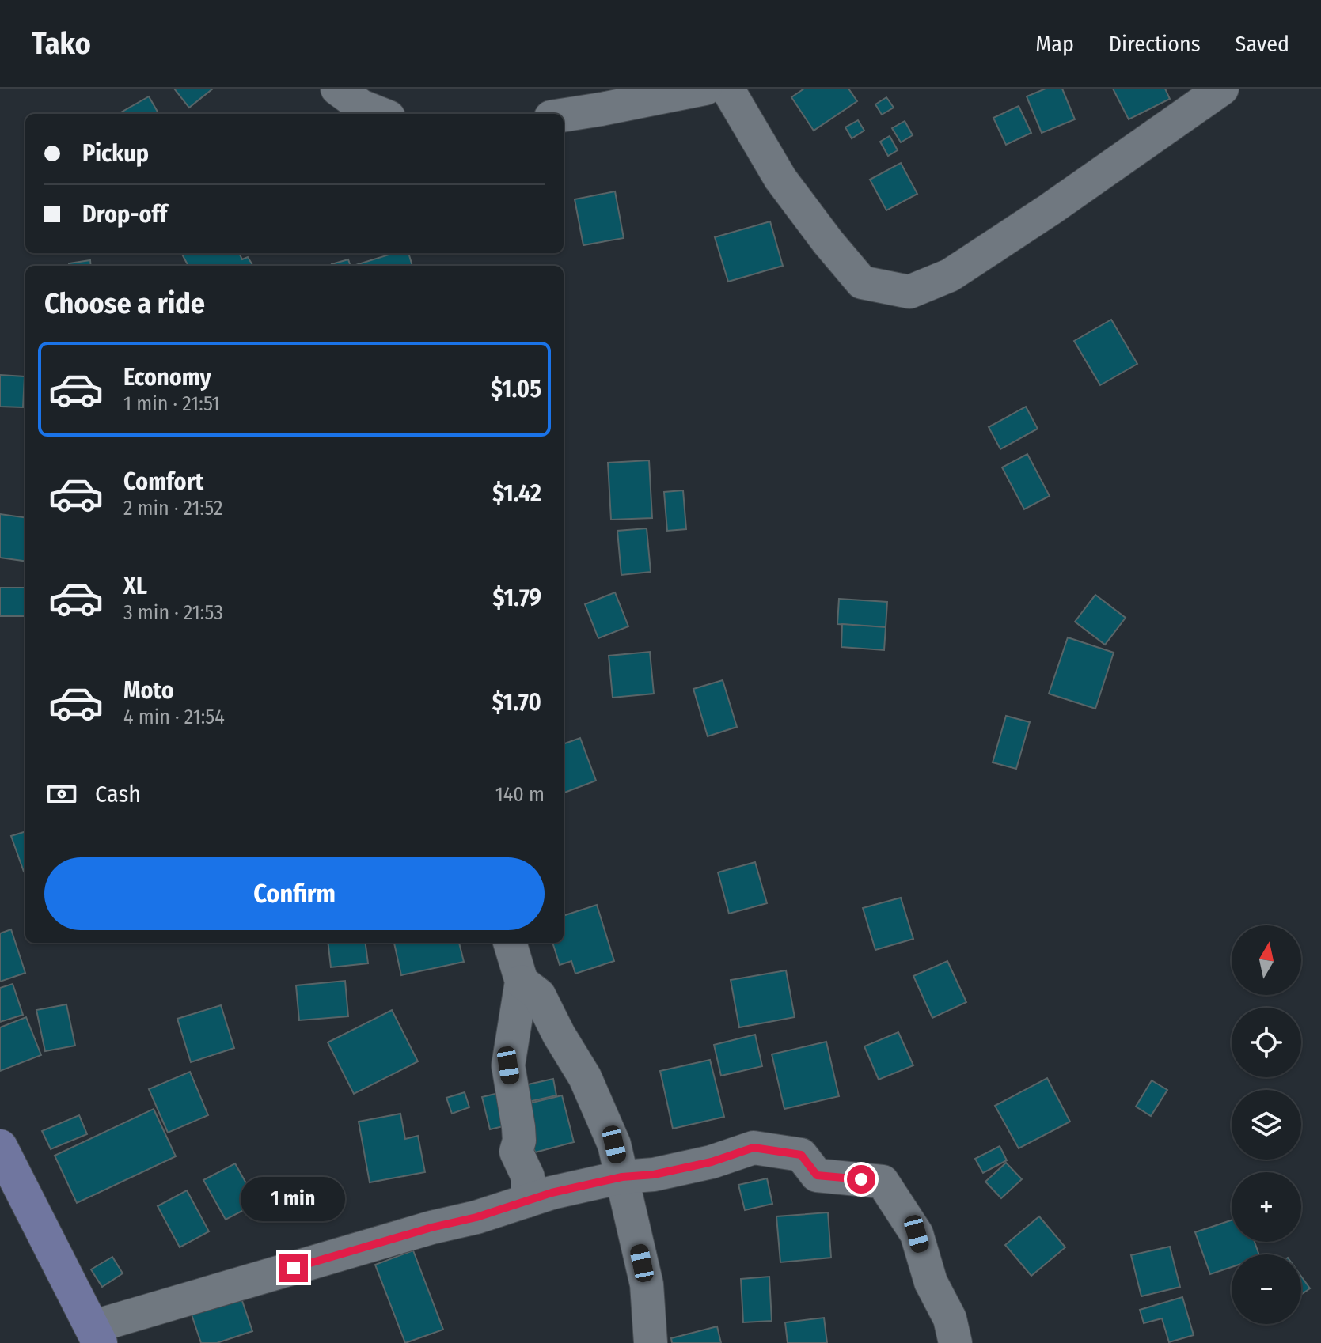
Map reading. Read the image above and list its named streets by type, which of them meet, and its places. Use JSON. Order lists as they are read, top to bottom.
{
  "north": "top",
  "page": {
    "header": "Tako",
    "nav": ["Map", "Directions", "Saved"],
    "banner": ["Pickup", "Drop-off"],
    "heading": "Choose a ride",
    "list": [
      {
        "name": "Economy",
        "note": "1 min · 21:51",
        "value": "$1.05"
      },
      {
        "name": "Comfort",
        "note": "2 min · 21:52",
        "value": "$1.42"
      },
      {
        "name": "XL",
        "note": "3 min · 21:53",
        "value": "$1.79"
      },
      {
        "name": "Moto",
        "note": "4 min · 21:54",
        "value": "$1.70"
      }
    ],
    "pay": ["Cash", "140 m"],
    "buttons": "Confirm",
    "map_buttons": ["+", "−"],
    "bubble": "1 min"
  }
}
